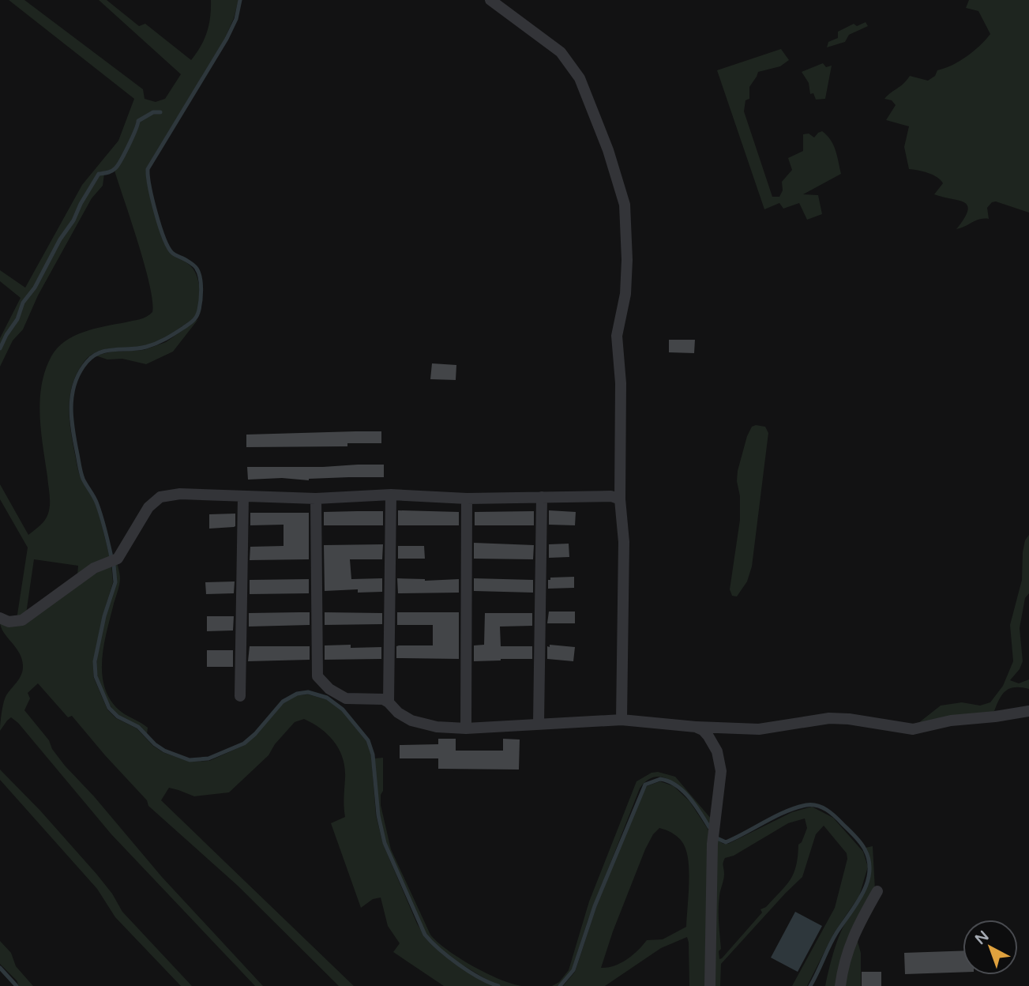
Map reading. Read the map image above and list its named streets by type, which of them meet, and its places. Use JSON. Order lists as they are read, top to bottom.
{
  "north": "top left"
}
